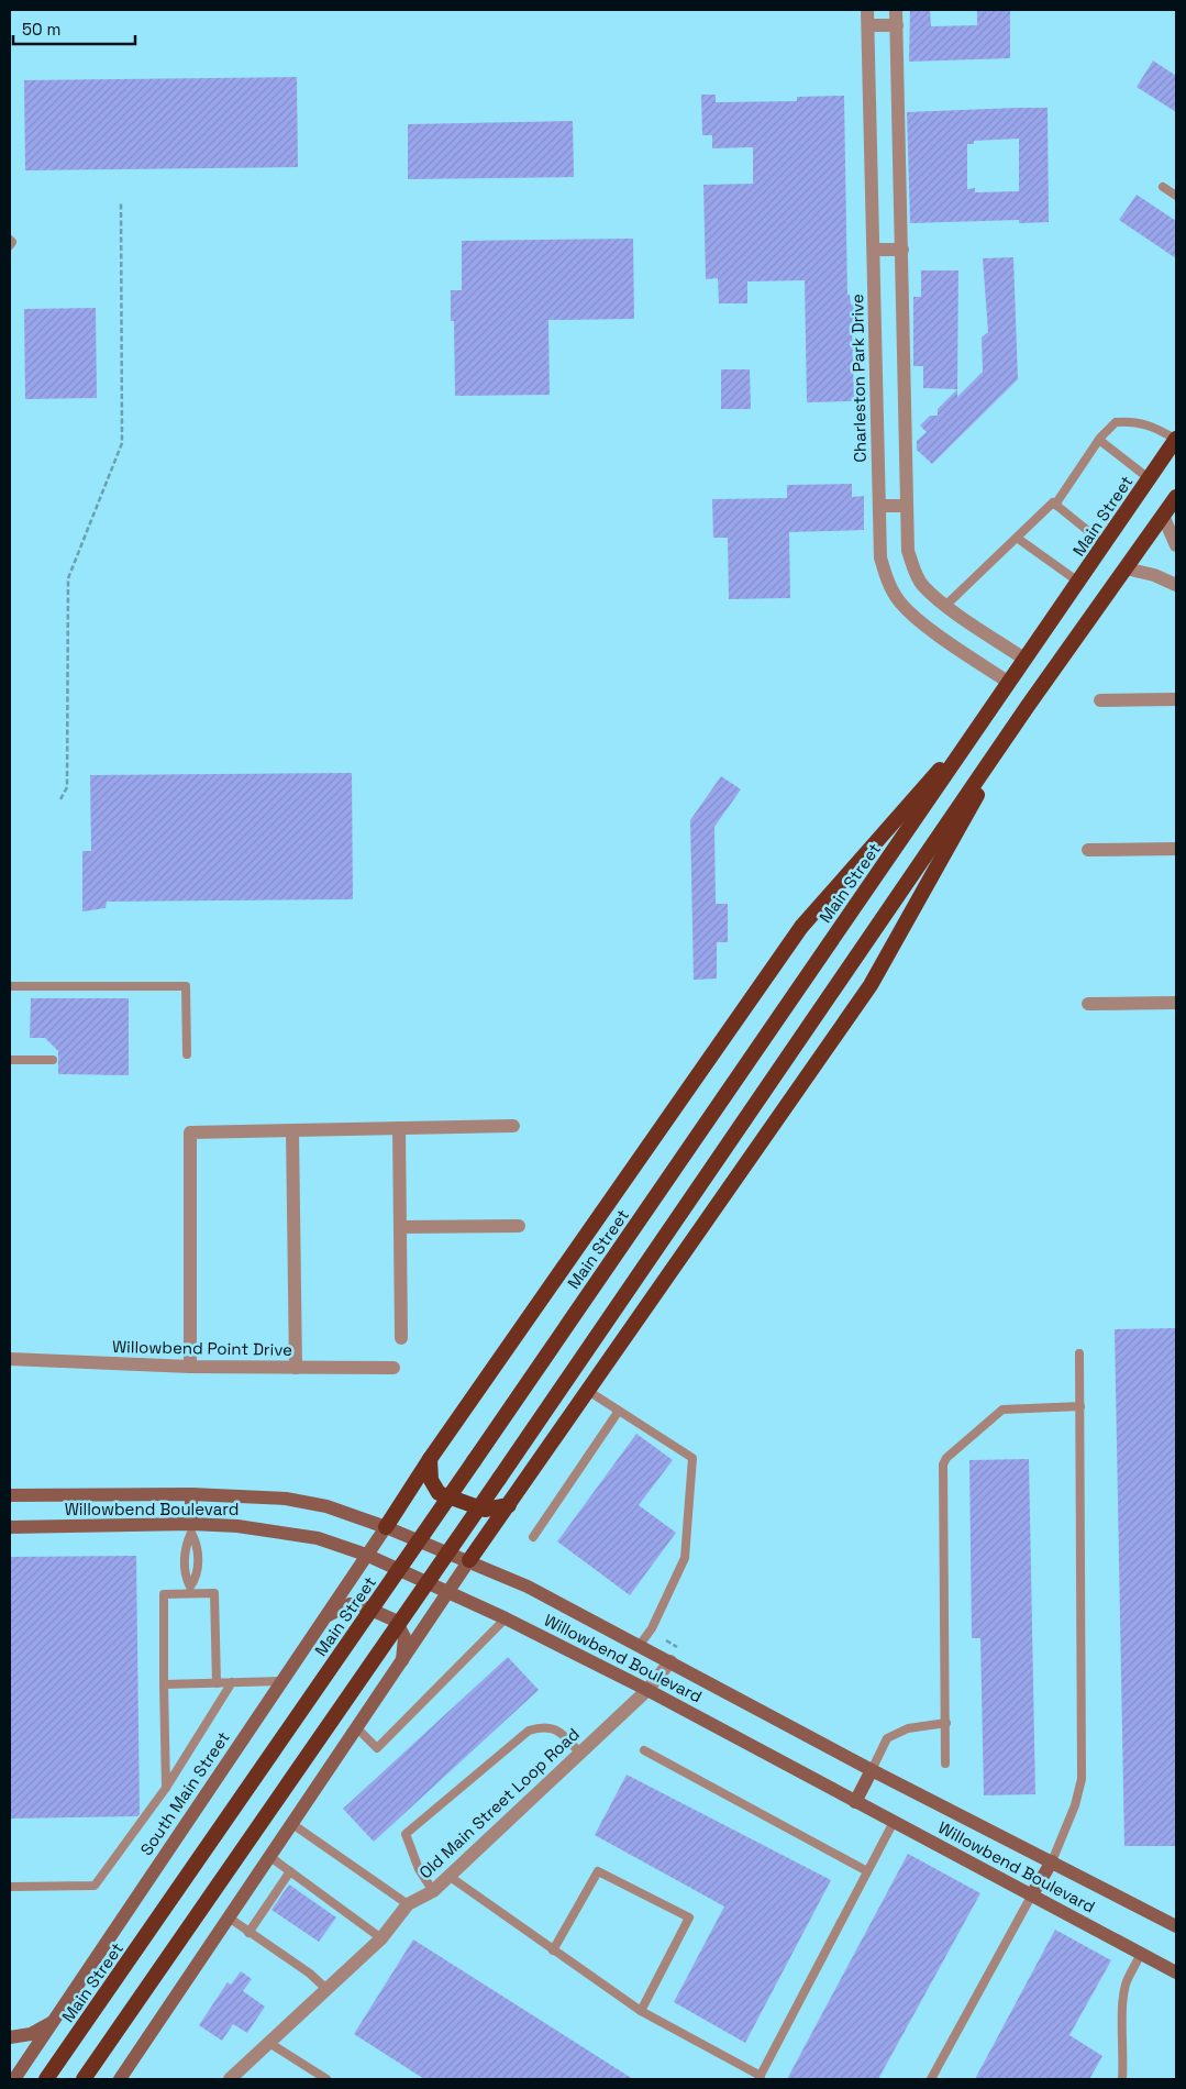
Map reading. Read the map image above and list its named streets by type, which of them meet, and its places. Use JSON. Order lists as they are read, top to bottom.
{
  "streets": {
    "highway": ["Main Street"],
    "main road": ["Willowbend Boulevard", "South Main Street"],
    "street": ["Charleston Park Drive", "Willowbend Point Drive", "Old Main Street Loop Road"]
  },
  "crossings": [
    ["Charleston Park Drive", "Main Street"],
    ["Willowbend Boulevard", "South Main Street"],
    ["Willowbend Boulevard", "Old Main Street Loop Road"]
  ],
  "scale_bar": "50 m"
}
